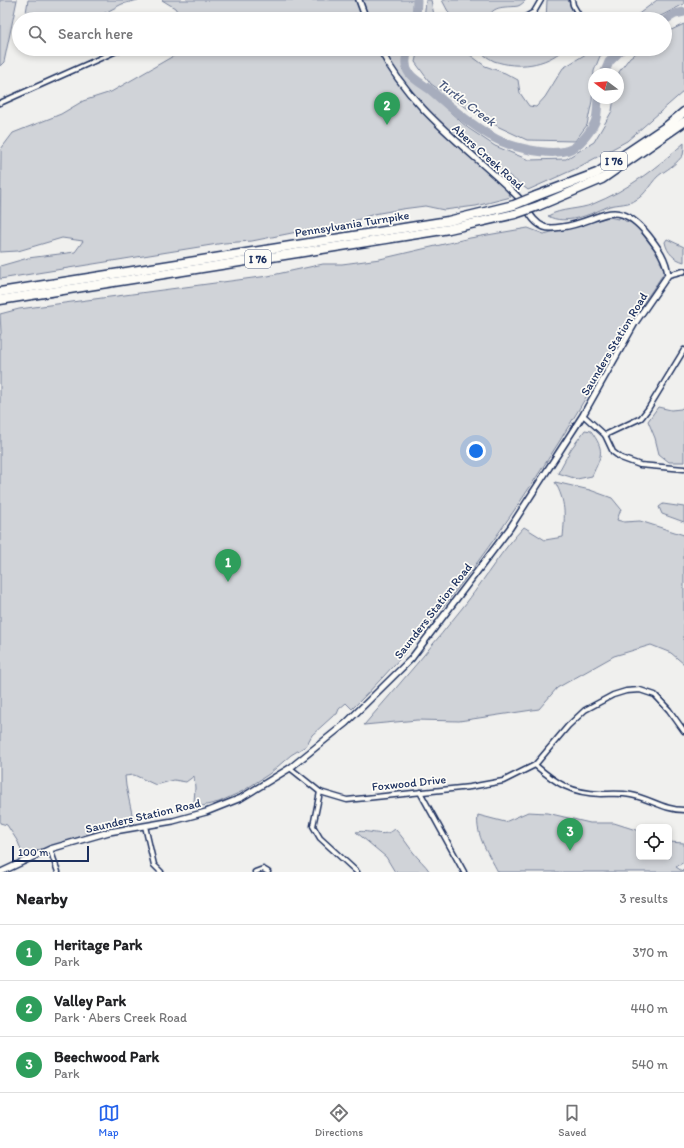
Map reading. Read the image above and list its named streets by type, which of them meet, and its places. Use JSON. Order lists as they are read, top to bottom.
{
  "streets": {
    "highway": ["I 76", "Pennsylvania Turnpike"],
    "street": ["Abers Creek Road", "Saunders Station Road", "Foxwood Drive"]
  },
  "crossings": [
    ["Abers Creek Road", "Saunders Station Road"],
    ["Saunders Station Road", "Foxwood Drive"]
  ],
  "water": ["Turtle Creek"],
  "scale_bar": "100 m",
  "north": "left",
  "page": {
    "search": "Search here",
    "pins": ["2", "1", "3"],
    "scale": "100 m",
    "heading": ["Nearby", "3 results"],
    "list": [
      {
        "mark": "1",
        "name": "Heritage Park",
        "note": "Park",
        "value": "370 m"
      },
      {
        "mark": "2",
        "name": "Valley Park",
        "note": "Park · Abers Creek Road",
        "value": "440 m"
      },
      {
        "mark": "3",
        "name": "Beechwood Park",
        "note": "Park",
        "value": "540 m"
      }
    ],
    "nav": ["Map", "Directions", "Saved"]
  }
}
